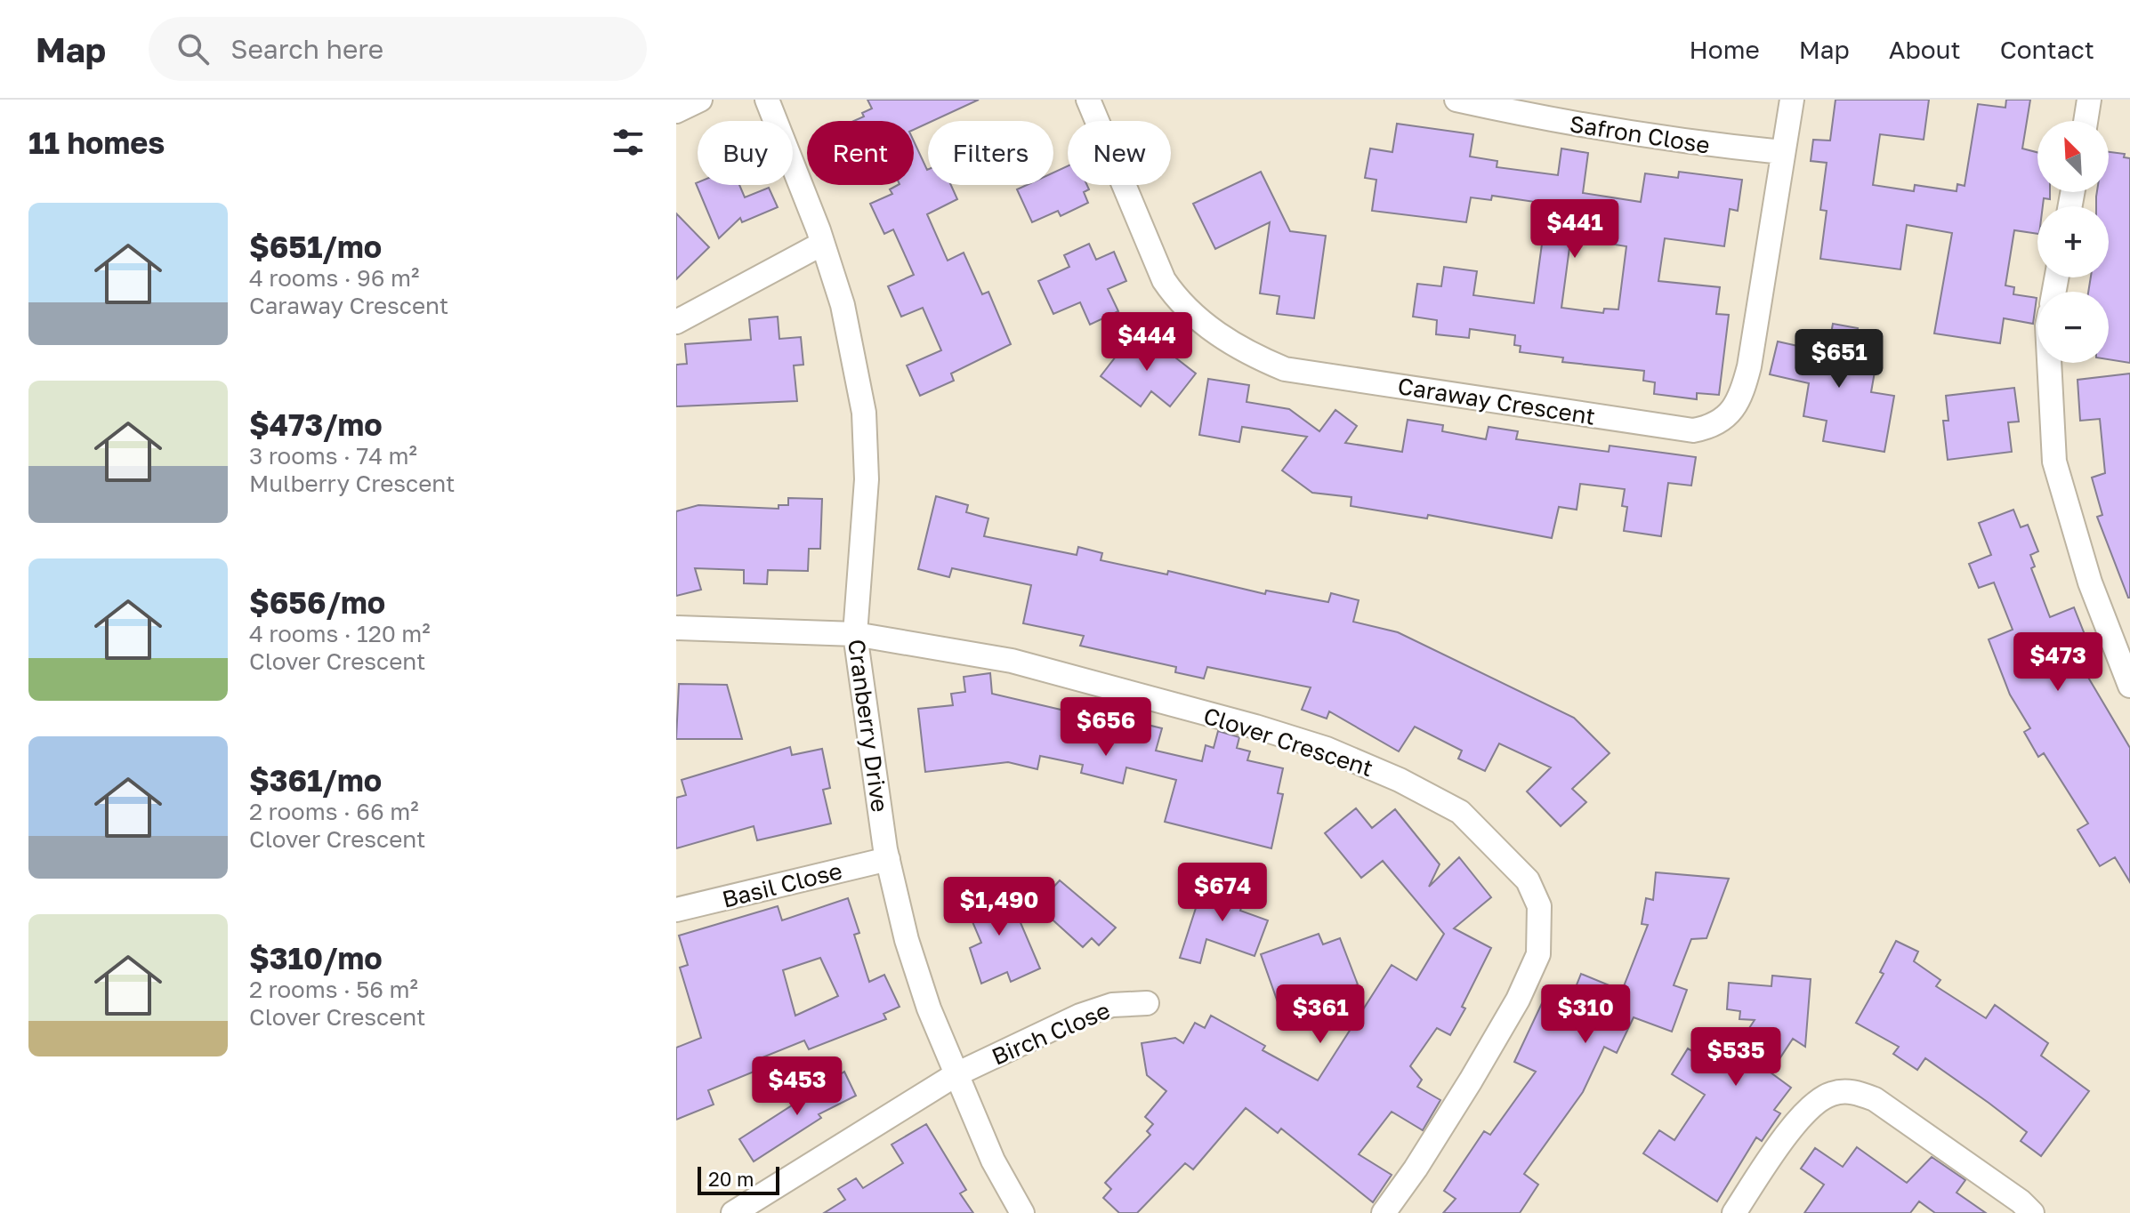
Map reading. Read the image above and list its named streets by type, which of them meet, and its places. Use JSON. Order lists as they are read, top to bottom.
{
  "streets": {
    "street": [
      "Safron Close",
      "Caraway Crescent",
      "Cranberry Drive",
      "Clover Crescent",
      "Basil Close",
      "Birch Close"
    ]
  },
  "crossings": [
    ["Safron Close", "Caraway Crescent"],
    ["Cranberry Drive", "Clover Crescent"],
    ["Cranberry Drive", "Basil Close"],
    ["Cranberry Drive", "Birch Close"]
  ],
  "scale_bar": "20 m",
  "north": "top left",
  "page": {
    "header": "Map",
    "search": "Search here",
    "nav": [
      "Home",
      "Map",
      "About",
      "Contact"
    ],
    "heading": "11 homes",
    "map_buttons": ["+", "−"],
    "chip": [
      "Buy",
      "Rent",
      "Filters",
      "New"
    ],
    "list": [
      {
        "name": "$651/mo",
        "note": "4 rooms · 96 m² · Caraway Crescent"
      },
      {
        "name": "$473/mo",
        "note": "3 rooms · 74 m² · Mulberry Crescent"
      },
      {
        "name": "$656/mo",
        "note": "4 rooms · 120 m² · Clover Crescent"
      },
      {
        "name": "$361/mo",
        "note": "2 rooms · 66 m² · Clover Crescent"
      },
      {
        "name": "$310/mo",
        "note": "2 rooms · 56 m² · Clover Crescent"
      }
    ],
    "price": [
      "$441",
      "$444",
      "$651",
      "$473",
      "$656",
      "$674",
      "$1,490",
      "$361",
      "$310",
      "$535",
      "$453"
    ],
    "scale": "20 m"
  }
}
